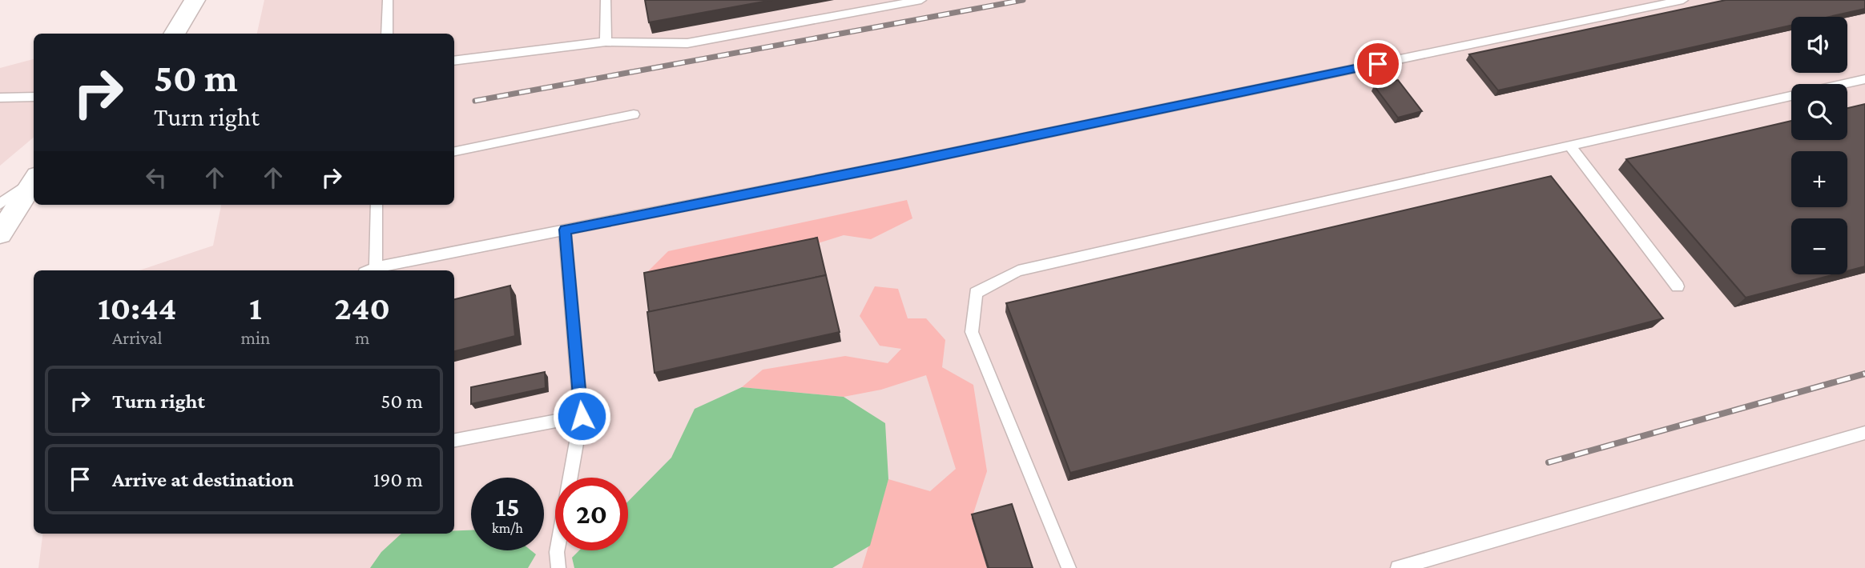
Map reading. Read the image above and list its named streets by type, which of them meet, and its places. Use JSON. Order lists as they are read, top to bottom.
{
  "page": {
    "map_buttons": ["+", "−"],
    "turn": ["50 m", "Turn right"],
    "eta": [
      "10:44",
      "Arrival",
      "1",
      "min",
      "240",
      "m"
    ],
    "list": [
      {
        "name": "Turn right",
        "value": "50 m"
      },
      {
        "name": "Arrive at destination",
        "value": "190 m"
      }
    ],
    "speed": "15 km/h",
    "limit": "20"
  }
}
